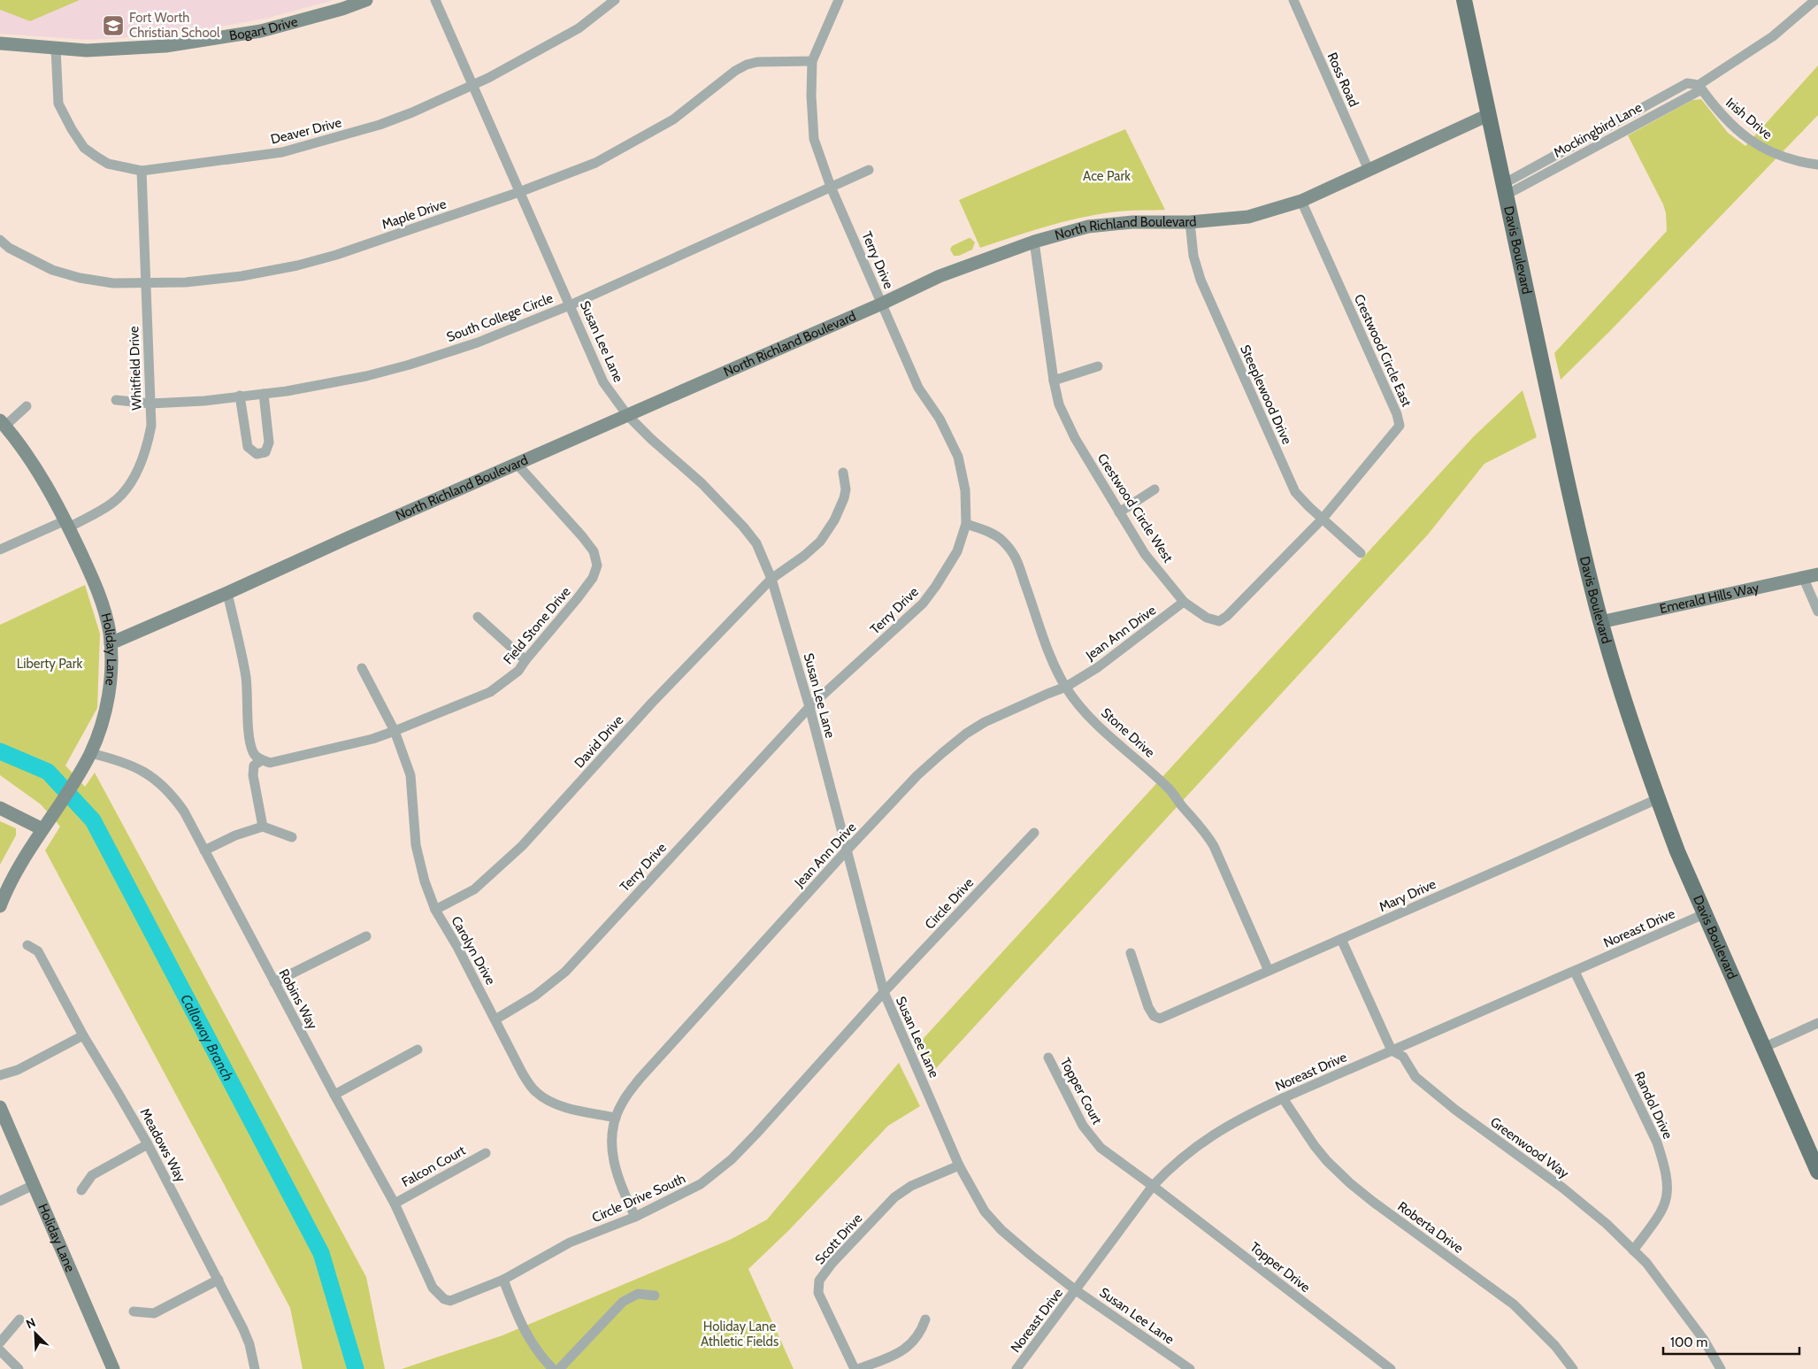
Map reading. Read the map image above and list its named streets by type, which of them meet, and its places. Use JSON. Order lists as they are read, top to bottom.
{
  "streets": {
    "main road": ["Davis Boulevard"],
    "street": [
      "Bogart Drive",
      "Ross Road",
      "Irish Drive",
      "Mockingbird Lane",
      "Deaver Drive",
      "Maple Drive",
      "North Richland Boulevard",
      "Terry Drive",
      "South College Circle",
      "Susan Lee Lane",
      "Crestwood Circle East",
      "Whitfield Drive",
      "Steeplewood Drive",
      "Crestwood Circle West",
      "Emerald Hills Way",
      "Field Stone Drive",
      "Jean Ann Drive",
      "Holiday Lane",
      "Stone Drive",
      "David Drive",
      "Mary Drive",
      "Circle Drive",
      "Noreast Drive",
      "Carolyn Drive",
      "Robins Way",
      "Topper Court",
      "Randol Drive",
      "Meadows Way",
      "Greenwood Way",
      "Falcon Court",
      "Circle Drive South",
      "Roberta Drive",
      "Scott Drive",
      "Topper Drive"
    ]
  },
  "crossings": [
    ["Bogart Drive", "Deaver Drive"],
    ["Ross Road", "North Richland Boulevard"],
    ["Irish Drive", "Mockingbird Lane"],
    ["Mockingbird Lane", "Davis Boulevard"],
    ["Deaver Drive", "Susan Lee Lane"],
    ["Deaver Drive", "Whitfield Drive"],
    ["Maple Drive", "Terry Drive"],
    ["Maple Drive", "Susan Lee Lane"],
    ["Maple Drive", "Whitfield Drive"],
    ["North Richland Boulevard", "Davis Boulevard"],
    ["North Richland Boulevard", "Terry Drive"],
    ["North Richland Boulevard", "Susan Lee Lane"],
    ["North Richland Boulevard", "Crestwood Circle East"],
    ["North Richland Boulevard", "Steeplewood Drive"],
    ["North Richland Boulevard", "Crestwood Circle West"],
    ["North Richland Boulevard", "Field Stone Drive"],
    ["North Richland Boulevard", "Holiday Lane"],
    ["Davis Boulevard", "Emerald Hills Way"],
    ["Davis Boulevard", "Mary Drive"],
    ["Davis Boulevard", "Noreast Drive"],
    ["Terry Drive", "South College Circle"],
    ["Terry Drive", "Susan Lee Lane"],
    ["Terry Drive", "Stone Drive"],
    ["Terry Drive", "Carolyn Drive"],
    ["South College Circle", "Susan Lee Lane"],
    ["South College Circle", "Whitfield Drive"],
    ["Susan Lee Lane", "Jean Ann Drive"],
    ["Susan Lee Lane", "David Drive"],
    ["Susan Lee Lane", "Circle Drive"],
    ["Susan Lee Lane", "Noreast Drive"],
    ["Susan Lee Lane", "Circle Drive South"],
    ["Susan Lee Lane", "Scott Drive"],
    ["Crestwood Circle East", "Steeplewood Drive"],
    ["Crestwood Circle East", "Crestwood Circle West"],
    ["Whitfield Drive", "Holiday Lane"],
    ["Steeplewood Drive", "Crestwood Circle West"],
    ["Crestwood Circle West", "Jean Ann Drive"],
    ["Field Stone Drive", "Carolyn Drive"],
    ["Jean Ann Drive", "Stone Drive"],
    ["Jean Ann Drive", "Carolyn Drive"],
    ["Jean Ann Drive", "Circle Drive South"],
    ["Holiday Lane", "Robins Way"],
    ["Stone Drive", "Mary Drive"],
    ["David Drive", "Carolyn Drive"],
    ["Mary Drive", "Greenwood Way"],
    ["Circle Drive", "Circle Drive South"],
    ["Noreast Drive", "Topper Court"],
    ["Noreast Drive", "Randol Drive"],
    ["Noreast Drive", "Greenwood Way"],
    ["Noreast Drive", "Roberta Drive"],
    ["Noreast Drive", "Topper Drive"],
    ["Robins Way", "Falcon Court"],
    ["Robins Way", "Circle Drive South"],
    ["Topper Court", "Topper Drive"],
    ["Randol Drive", "Greenwood Way"]
  ],
  "water": ["Calloway Branch"],
  "parks": ["Ace Park", "Liberty Park", "Holiday Lane Athletic Fields"],
  "places": {
    "school or university": ["Fort Worth Christian School"]
  },
  "scale_bar": "100 m",
  "north": "top left"
}
